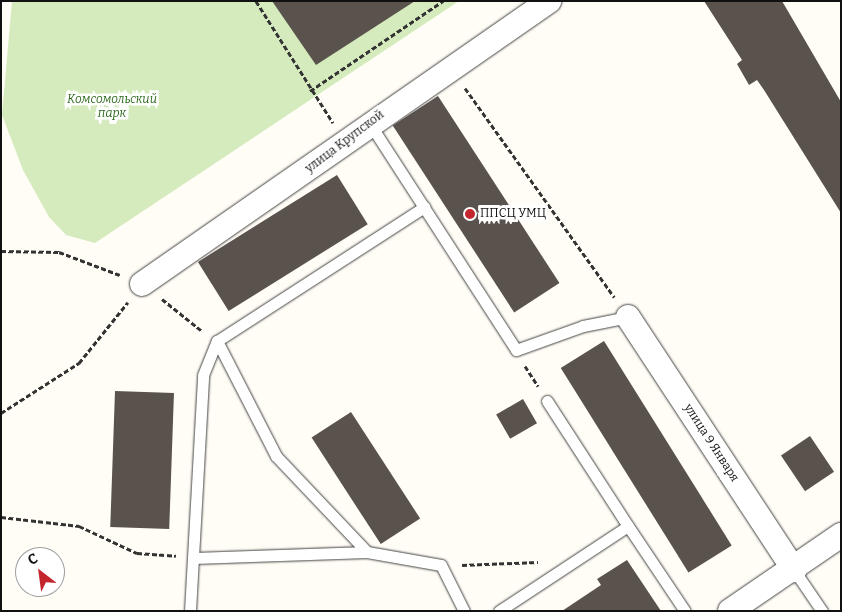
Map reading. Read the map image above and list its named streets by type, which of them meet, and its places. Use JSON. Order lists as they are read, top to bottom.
{
  "streets": {
    "street": ["улица Крупской", "улица 9 Января"]
  },
  "parks": ["Комсомольский парк"],
  "places": ["ППСЦ УМЦ"],
  "north": "top left"
}
